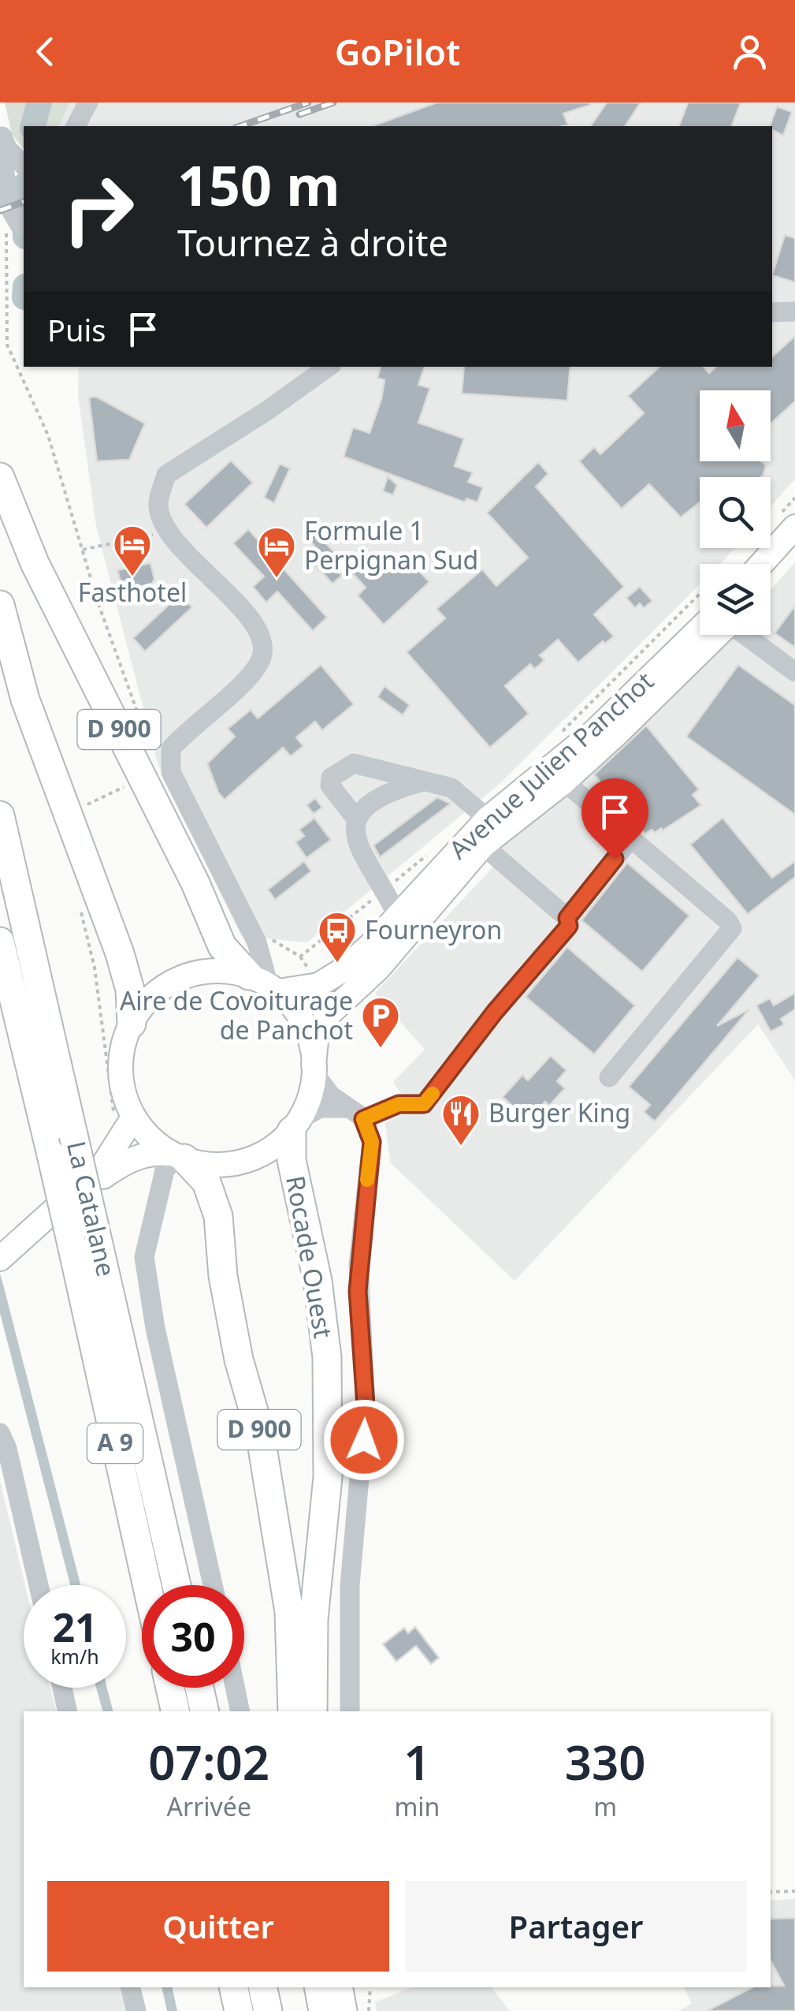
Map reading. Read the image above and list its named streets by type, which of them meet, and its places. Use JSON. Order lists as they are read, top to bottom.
{
  "streets": {
    "highway": [
      "D 900",
      "La Catalane",
      "Rocade Ouest",
      "A 9"
    ],
    "main road": ["Avenue Julien Panchot"]
  },
  "crossings": [
    ["D 900", "Avenue Julien Panchot"],
    ["D 900", "Rocade Ouest"],
    ["Avenue Julien Panchot", "Rocade Ouest"]
  ],
  "places": {
    "hotel": ["Fasthotel", "Formule 1 Perpignan Sud"],
    "bus stop": ["Fourneyron"],
    "parking": ["Aire de Covoiturage de Panchot"],
    "restaurant": ["Burger King"]
  },
  "north": "top",
  "page": {
    "header": "GoPilot",
    "turn": ["150 m", "Tournez à droite"],
    "then": "Puis",
    "speed": "21 km/h",
    "limit": "30",
    "eta": [
      "07:02",
      "Arrivée",
      "1",
      "min",
      "330",
      "m"
    ],
    "buttons": ["Quitter", "Partager"]
  }
}
